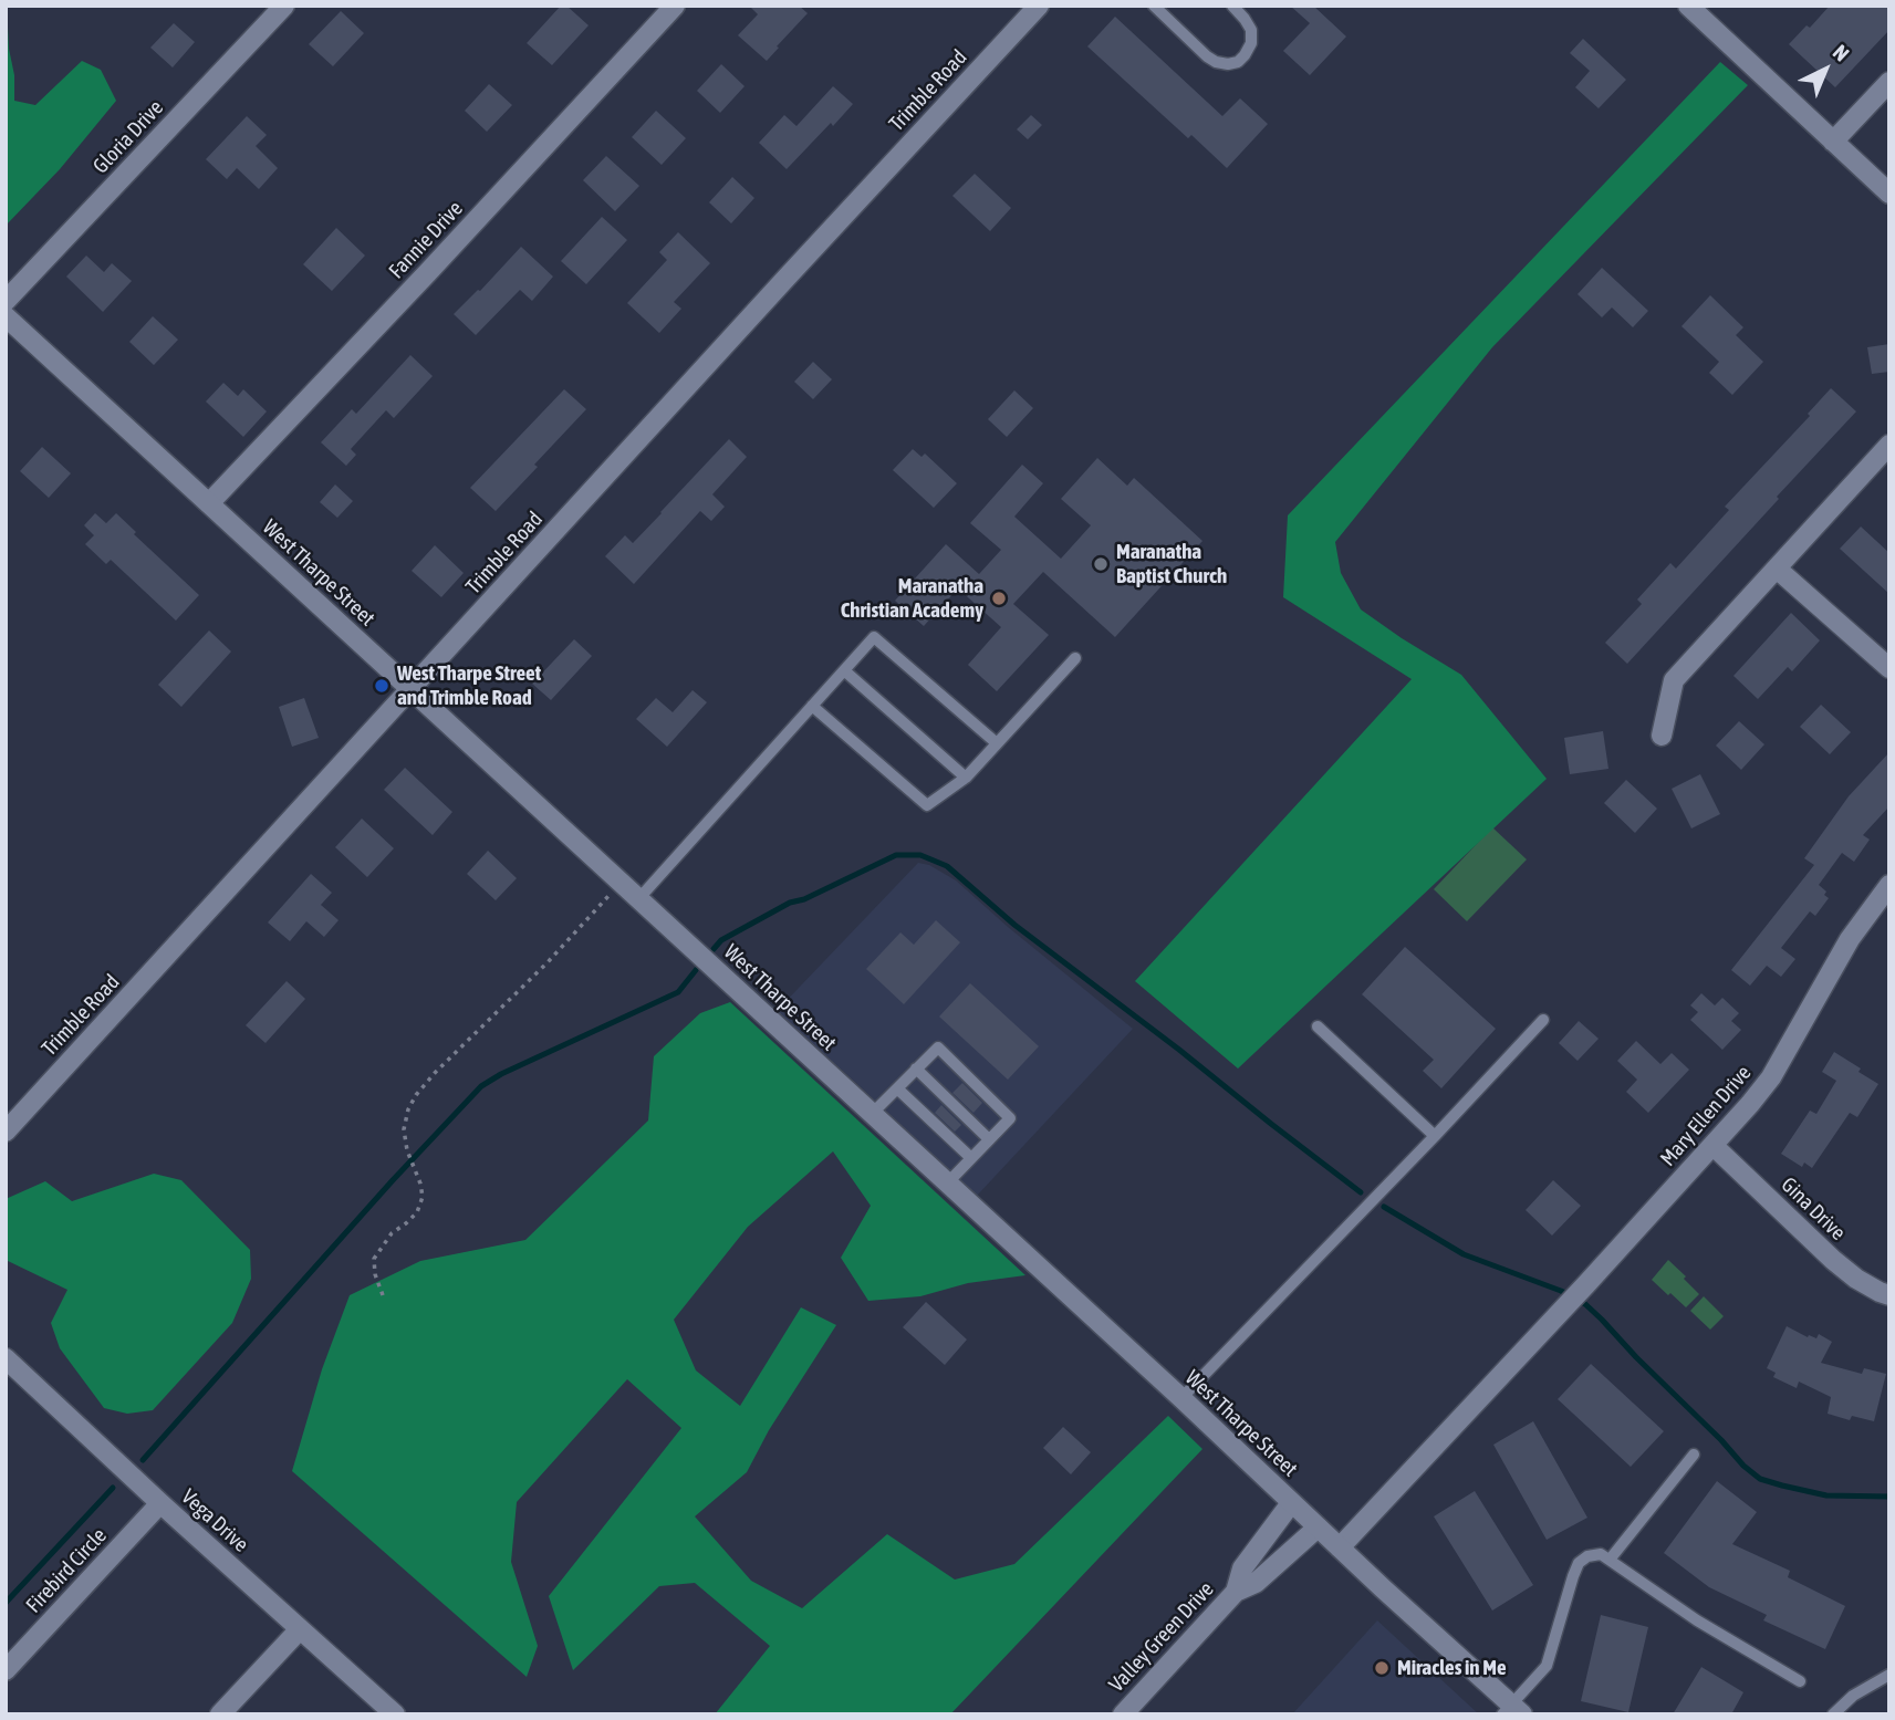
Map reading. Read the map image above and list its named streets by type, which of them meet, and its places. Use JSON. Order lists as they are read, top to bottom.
{
  "streets": {
    "street": [
      "Trimble Road",
      "Gloria Drive",
      "Fannie Drive",
      "West Tharpe Street",
      "Mary Ellen Drive",
      "Gina Drive",
      "Vega Drive",
      "Firebird Circle",
      "Valley Green Drive"
    ]
  },
  "crossings": [
    ["Trimble Road", "West Tharpe Street"],
    ["Fannie Drive", "West Tharpe Street"],
    ["West Tharpe Street", "Mary Ellen Drive"],
    ["West Tharpe Street", "Valley Green Drive"],
    ["Mary Ellen Drive", "Gina Drive"],
    ["Vega Drive", "Firebird Circle"]
  ],
  "places": [
    "Maranatha Baptist Church",
    "Maranatha Christian Academy",
    "West Tharpe Street and Trimble Road",
    "Miracles in Me"
  ],
  "north": "top right"
}
